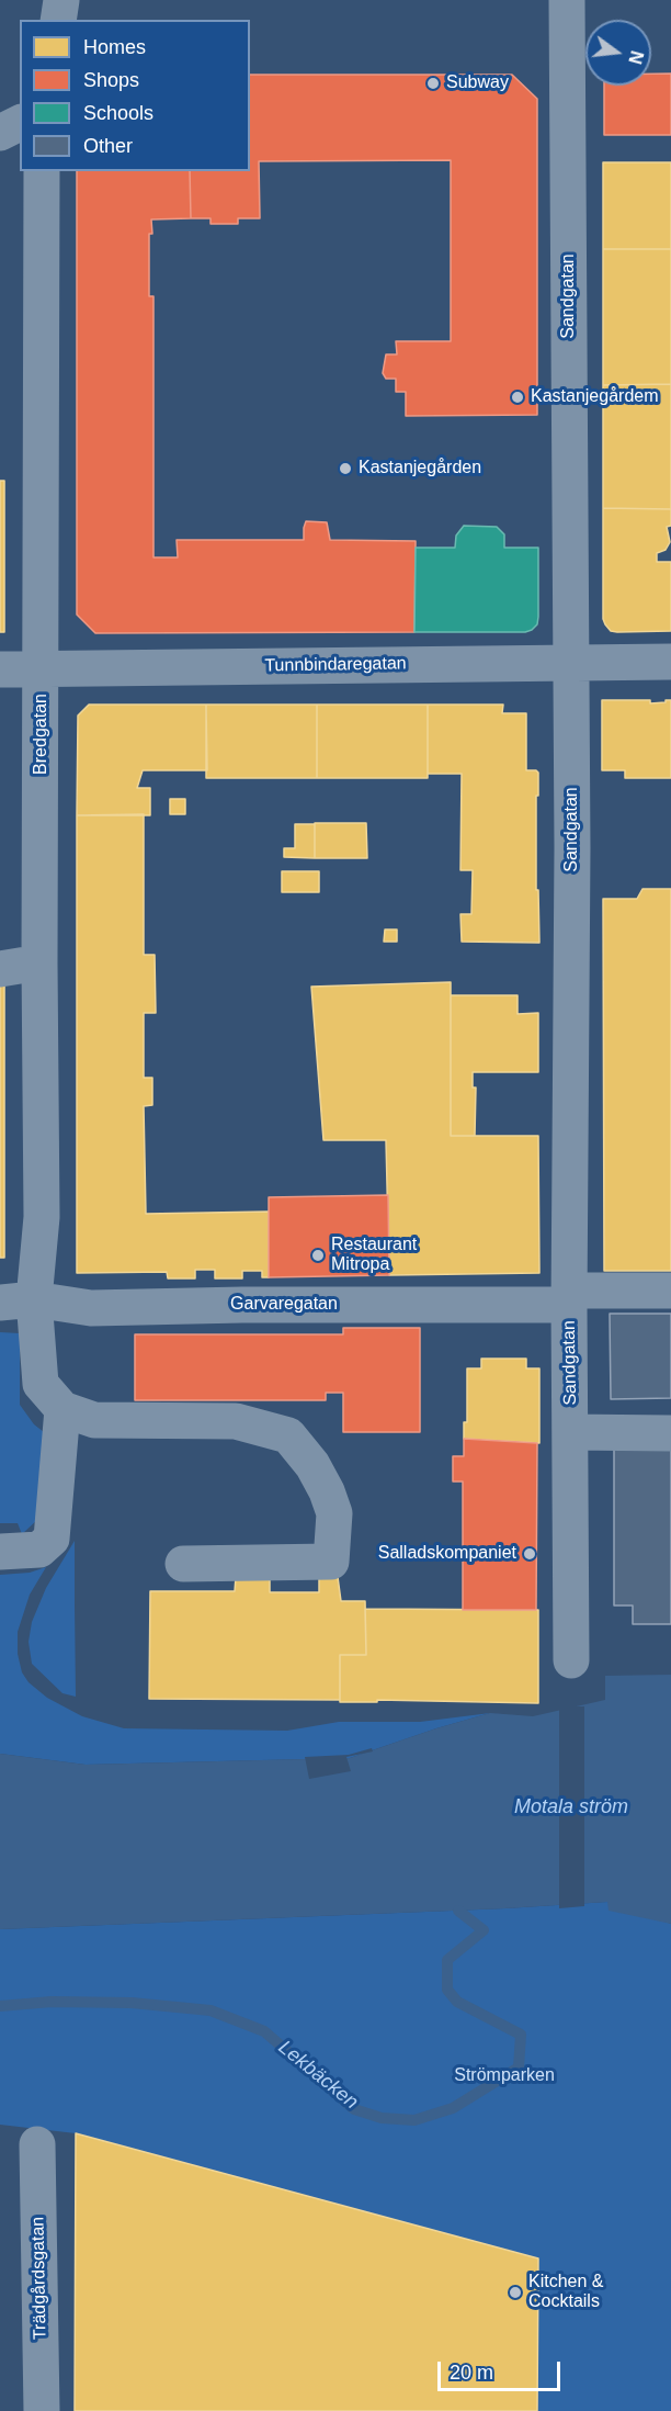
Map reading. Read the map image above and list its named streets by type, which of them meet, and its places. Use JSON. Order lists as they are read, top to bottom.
{
  "streets": {
    "street": [
      "Sandgatan",
      "Tunnbindaregatan",
      "Bredgatan",
      "Garvaregatan",
      "Trädgårdsgatan"
    ]
  },
  "crossings": [
    ["Sandgatan", "Tunnbindaregatan"],
    ["Sandgatan", "Garvaregatan"],
    ["Tunnbindaregatan", "Bredgatan"],
    ["Bredgatan", "Garvaregatan"]
  ],
  "water": ["Motala ström", "Lekbäcken"],
  "parks": ["Strömparken"],
  "places": [
    "Subway",
    "Kastanjegårdem",
    "Kastanjegården",
    "Restaurant Mitropa",
    "Salladskompaniet",
    "Kitchen & Cocktails"
  ],
  "legend": [
    "Homes",
    "Shops",
    "Schools",
    "Other"
  ],
  "scale_bar": "20 m",
  "north": "right"
}
